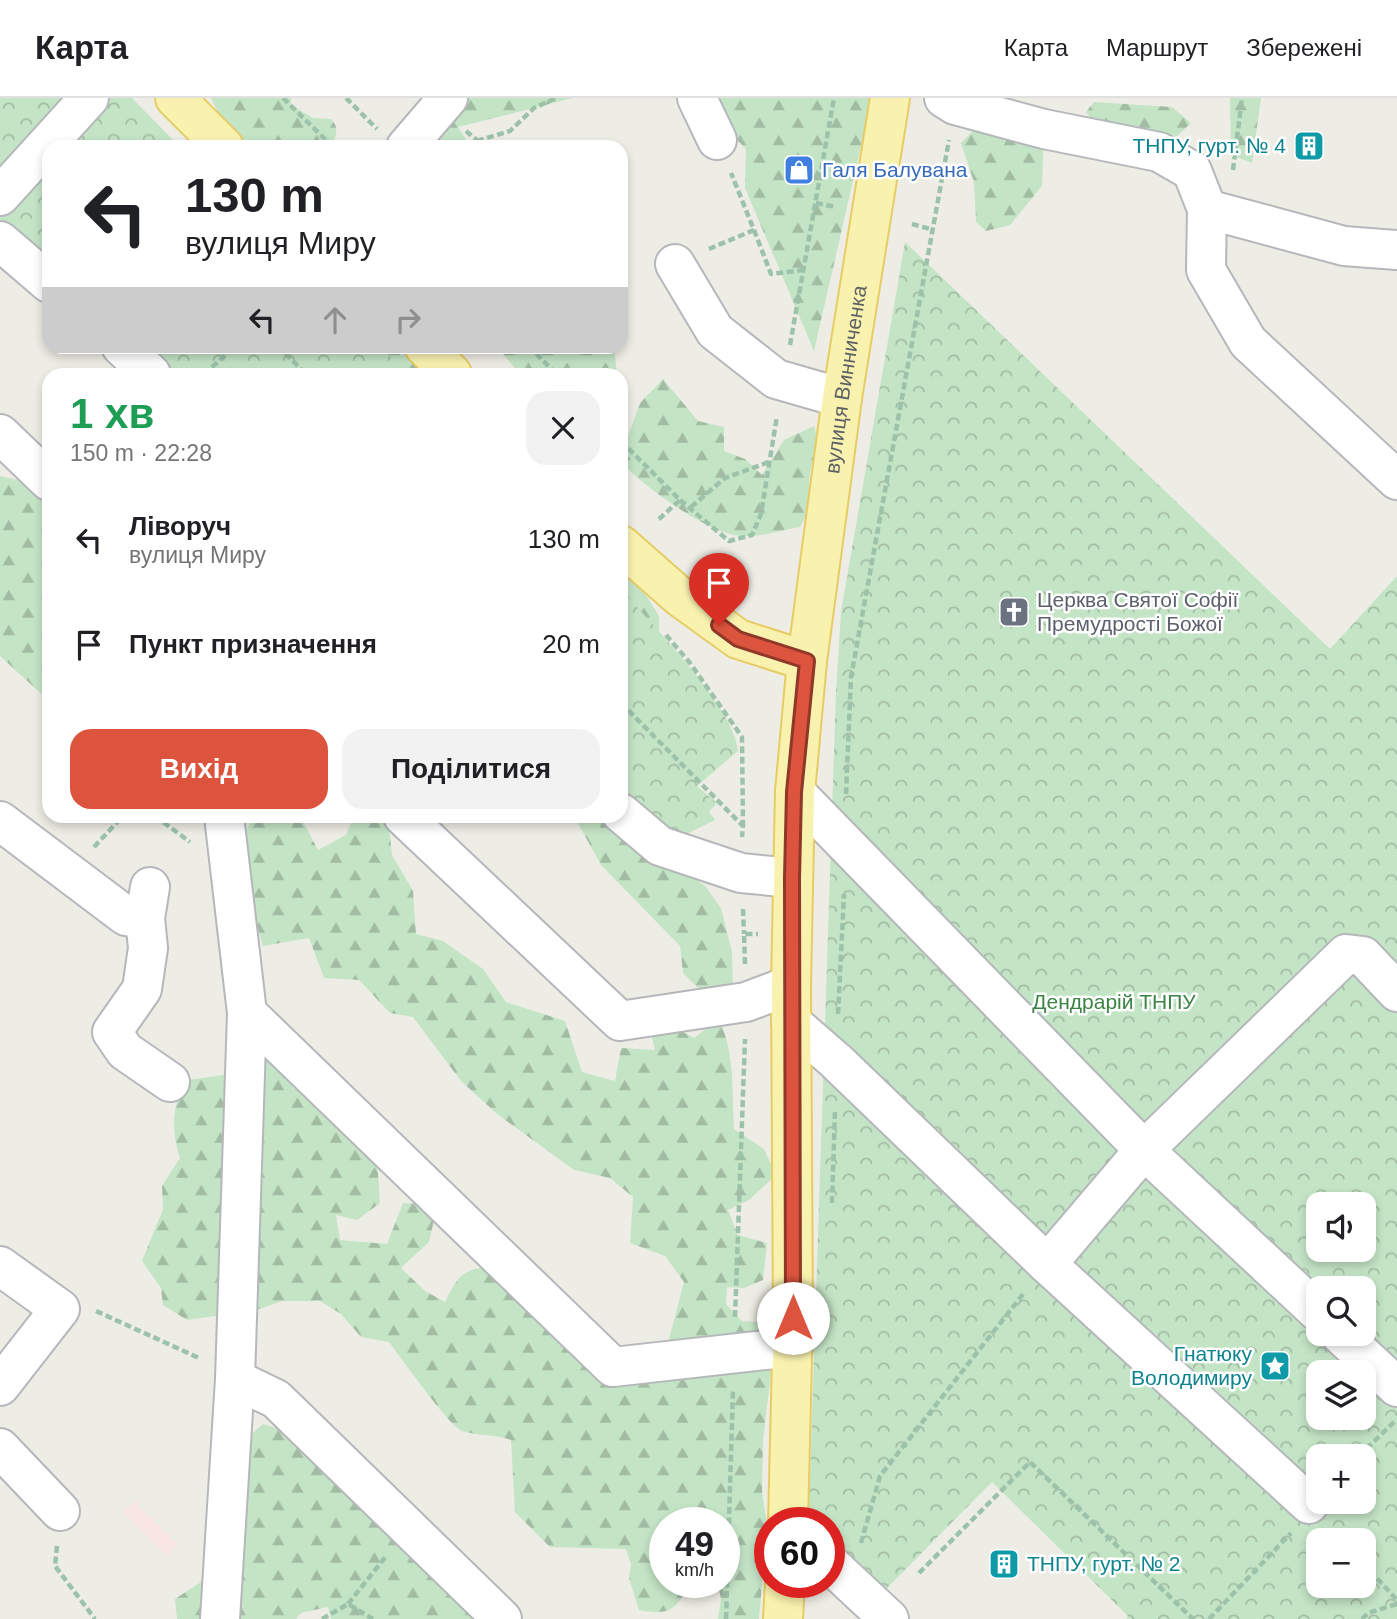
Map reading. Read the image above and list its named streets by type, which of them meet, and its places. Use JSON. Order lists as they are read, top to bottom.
{
  "streets": {
    "main road": ["вулиця Винниченка"]
  },
  "parks": ["Дендрарій ТНПУ"],
  "places": {
    "building": ["ТНПУ, гурт. № 4", "ТНПУ, гурт. № 2"],
    "shop": ["Галя Балувана"],
    "church": ["Церква Святої Софії Премудрості Божої"],
    "place": ["Гнатюку Володимиру"]
  },
  "page": {
    "header": "Карта",
    "nav": ["Карта", "Маршрут", "Збережені"],
    "turn": ["130 m", "вулиця Миру"],
    "heading": ["1 хв", "150 m · 22:28"],
    "list": [
      {
        "name": "Ліворуч",
        "note": "вулиця Миру",
        "value": "130 m"
      },
      {
        "name": "Пункт призначення",
        "value": "20 m"
      }
    ],
    "buttons": ["Вихід", "Поділитися"],
    "map_buttons": ["+", "−"],
    "speed": "49 km/h",
    "limit": "60"
  }
}
